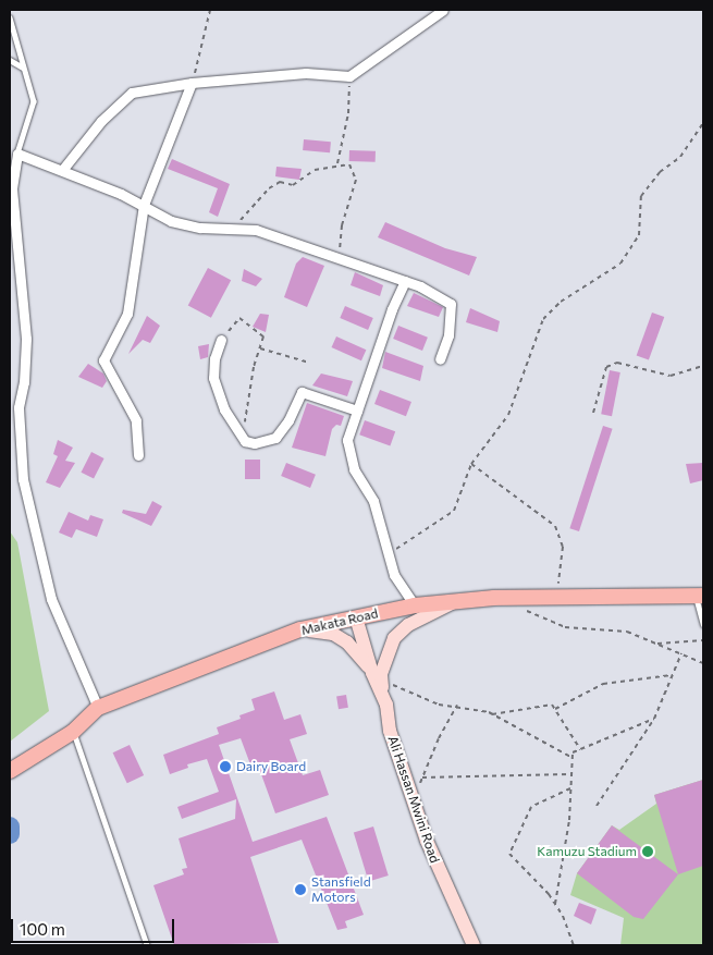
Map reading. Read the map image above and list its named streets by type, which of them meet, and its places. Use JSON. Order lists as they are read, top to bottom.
{
  "streets": {
    "main road": ["Makata Road", "Ali Hassan Mwini Road"]
  },
  "crossings": [
    ["Makata Road", "Ali Hassan Mwini Road"]
  ],
  "places": ["Dairy Board", "Kamuzu Stadium", "Stansfield Motors"],
  "scale_bar": "100 m"
}
